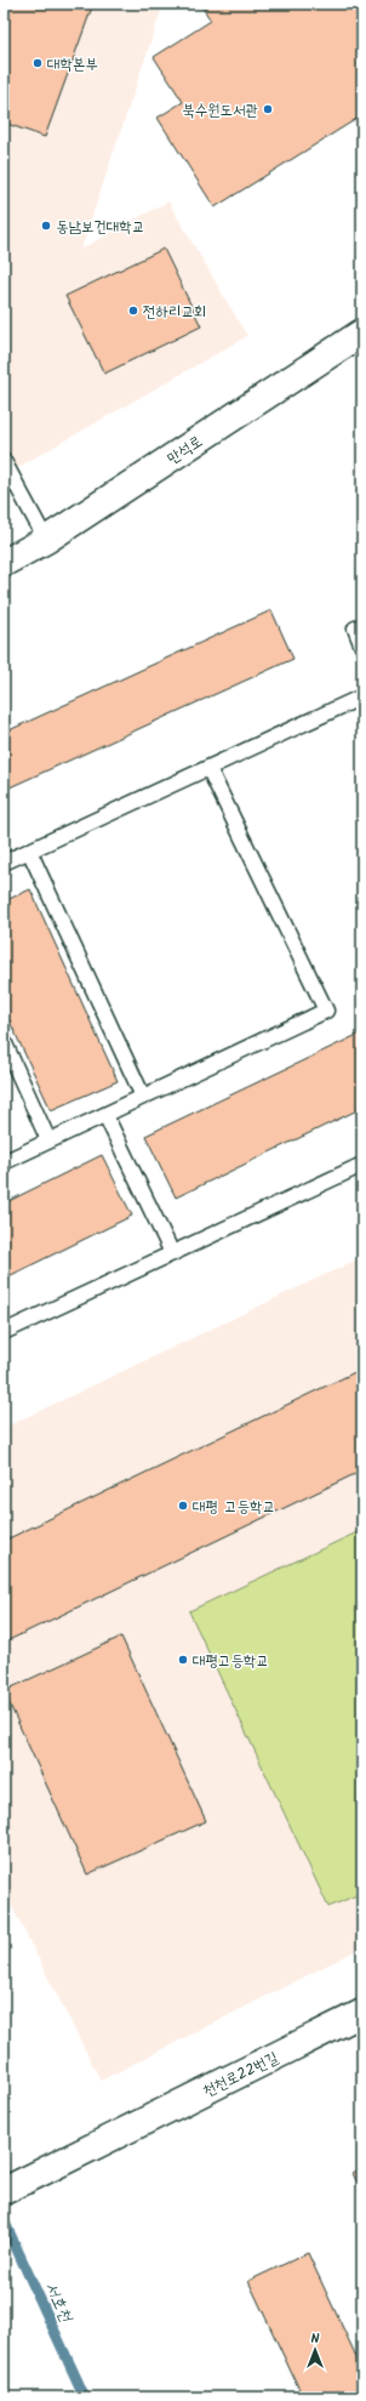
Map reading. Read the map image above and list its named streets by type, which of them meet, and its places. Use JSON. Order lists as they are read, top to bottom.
{
  "streets": {
    "main road": ["만석로", "천천로22번길"]
  },
  "water": ["서호천"],
  "places": [
    "대학본부",
    "북수원도서관",
    "동남보건대학교",
    "전하리교회",
    "대평 고등학교",
    "대평고등학교"
  ],
  "north": "top"
}
